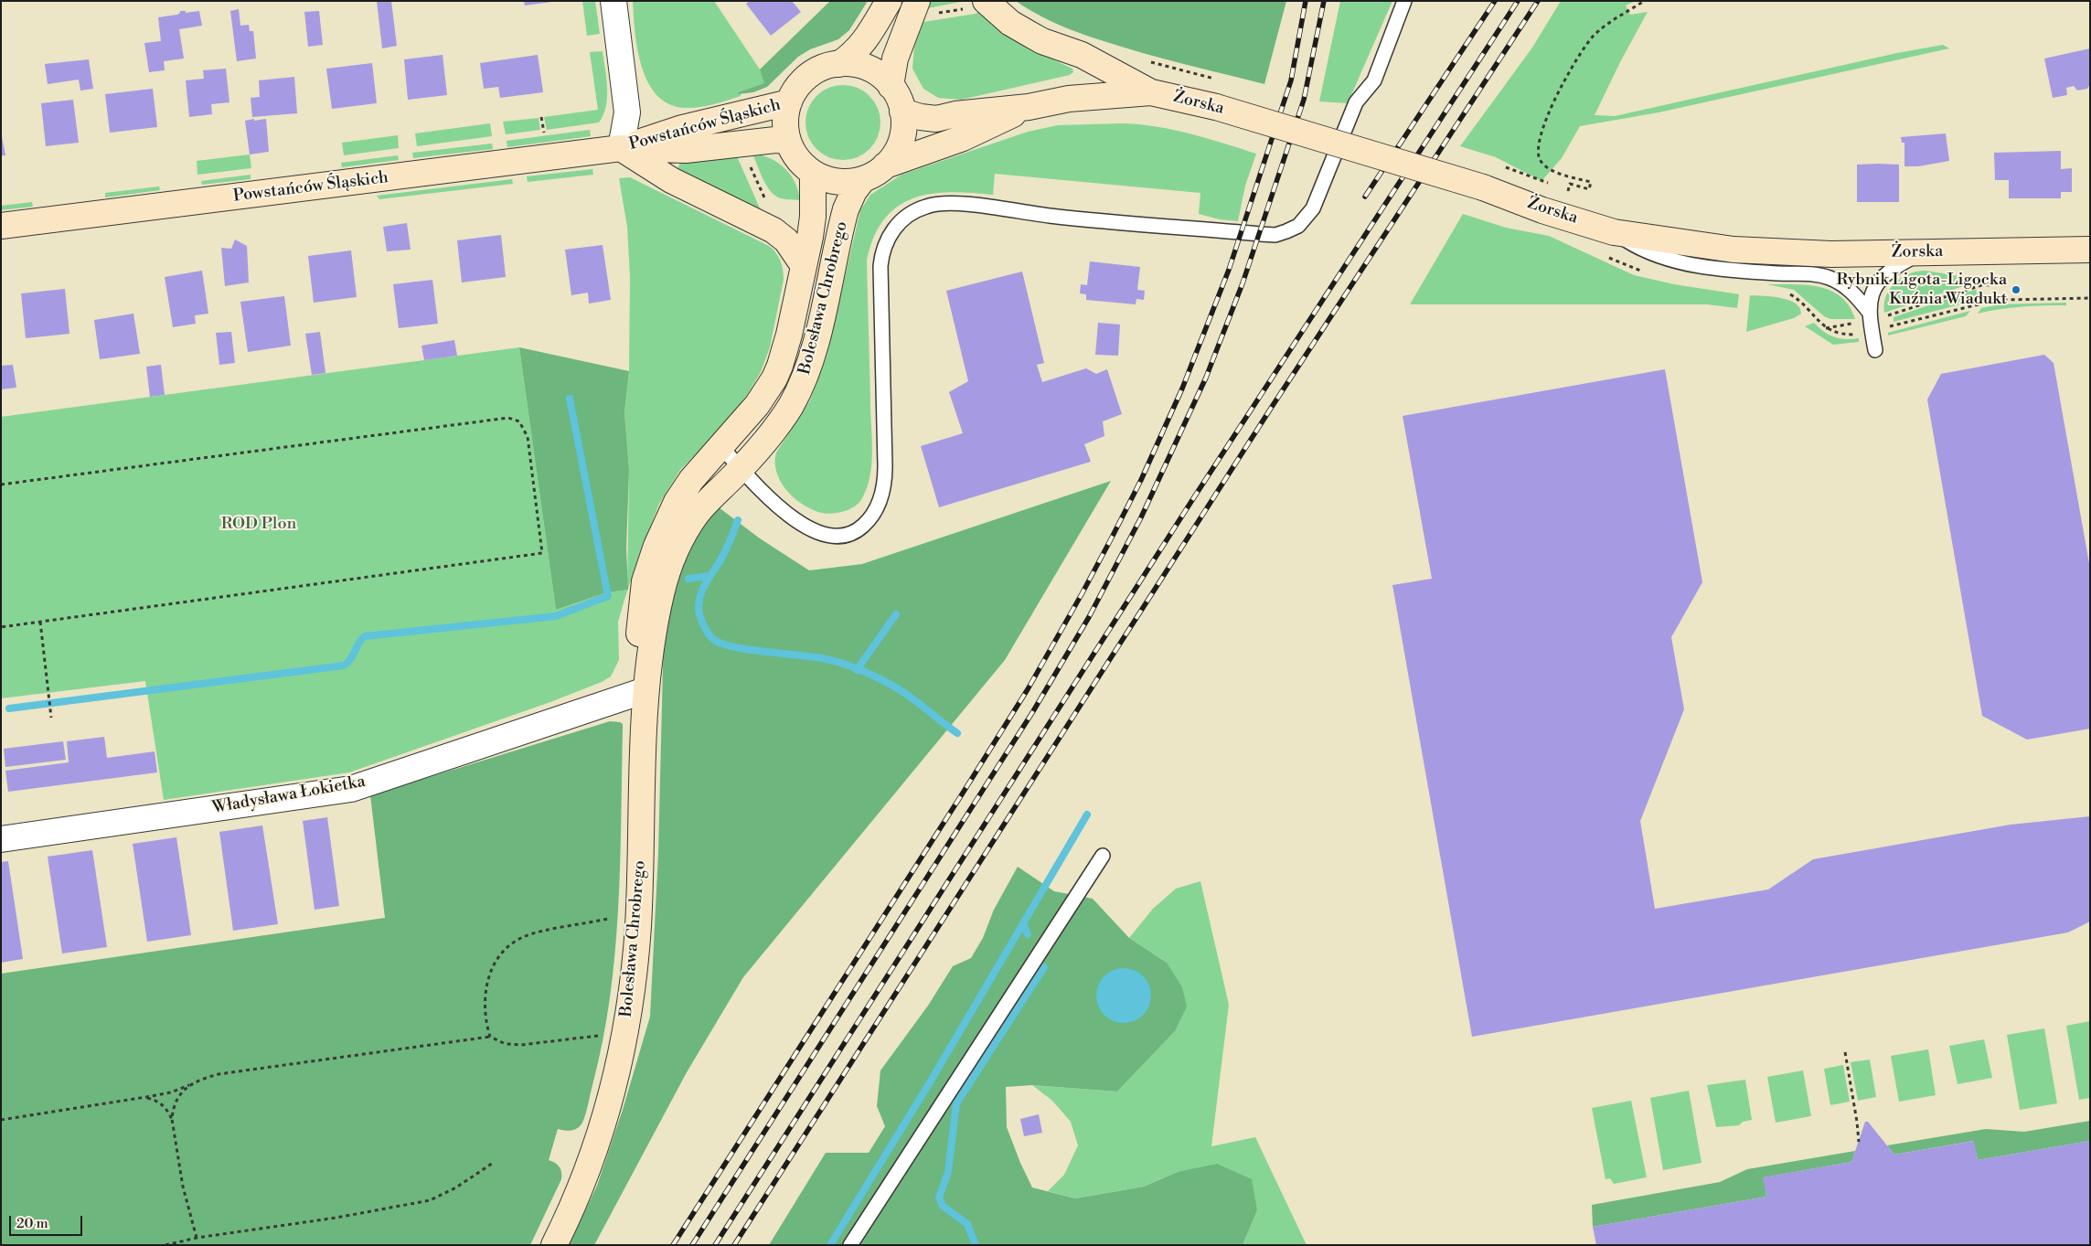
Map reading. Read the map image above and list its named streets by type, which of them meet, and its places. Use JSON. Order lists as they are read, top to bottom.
{
  "streets": {
    "street": [
      "Żorska",
      "Powstańców Śląskich",
      "Bolesława Chrobrego",
      "Władysława Łokietka"
    ]
  },
  "crossings": [
    ["Żorska", "Powstańców Śląskich"],
    ["Żorska", "Bolesława Chrobrego"],
    ["Powstańców Śląskich", "Bolesława Chrobrego"],
    ["Bolesława Chrobrego", "Władysława Łokietka"]
  ],
  "parks": ["ROD Plon"],
  "places": ["Rybnik Ligota-Ligocka Kuźnia Wiadukt"],
  "scale_bar": "20 m"
}
